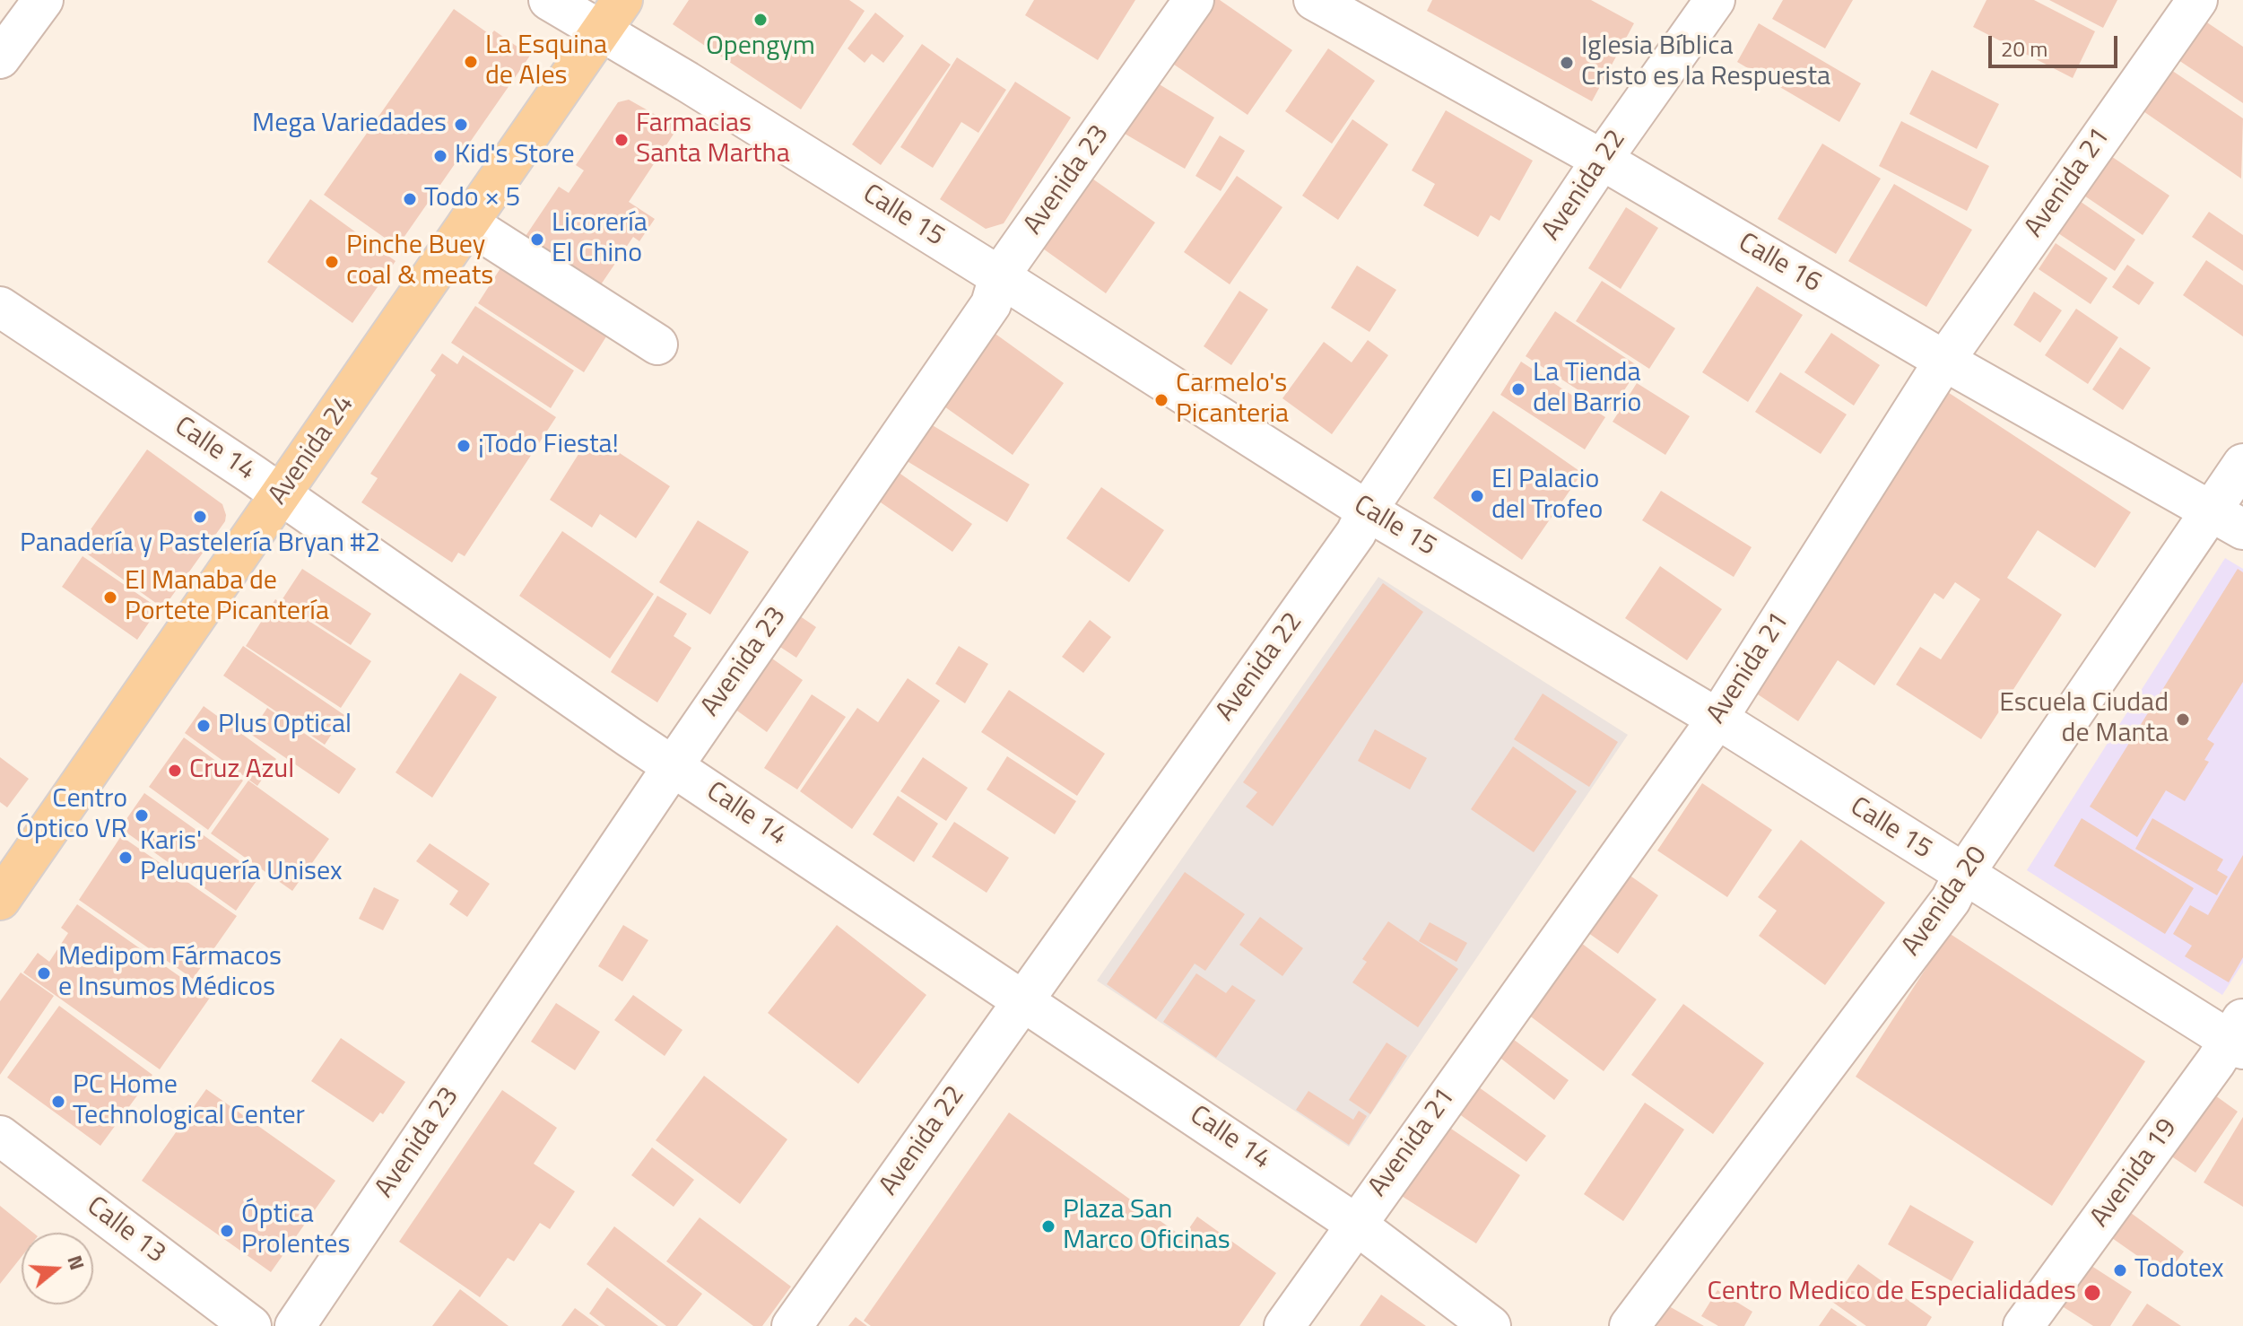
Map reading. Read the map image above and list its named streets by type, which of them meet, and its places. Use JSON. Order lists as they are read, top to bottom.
{
  "streets": {
    "main road": ["Avenida 24"],
    "street": [
      "Avenida 23",
      "Avenida 21",
      "Avenida 22",
      "Calle 15",
      "Calle 16",
      "Calle 14",
      "Avenida 20",
      "Avenida 19",
      "Calle 13"
    ]
  },
  "crossings": [
    ["Avenida 23", "Calle 15"],
    ["Avenida 23", "Calle 14"],
    ["Avenida 21", "Calle 15"],
    ["Avenida 21", "Calle 16"],
    ["Avenida 21", "Calle 14"],
    ["Avenida 22", "Calle 15"],
    ["Avenida 22", "Calle 16"],
    ["Avenida 22", "Calle 14"],
    ["Calle 15", "Avenida 24"],
    ["Calle 15", "Avenida 20"],
    ["Calle 15", "Avenida 19"],
    ["Calle 16", "Avenida 20"],
    ["Calle 14", "Avenida 24"]
  ],
  "places": [
    "Opengym",
    "La Esquina de Ales",
    "Iglesia Bíblica Cristo es la Respuesta",
    "Mega Variedades",
    "Farmacias Santa Martha",
    "Kid's Store",
    "Todo × 5",
    "Licorería El Chino",
    "Pinche Buey coal & meats",
    "La Tienda del Barrio",
    "Carmelo's Picanteria",
    "¡Todo Fiesta!",
    "El Palacio del Trofeo",
    "Panadería y Pastelería Bryan #2",
    "El Manaba de Portete Picantería",
    "Escuela Ciudad de Manta",
    "Plus Optical",
    "Cruz Azul",
    "Centro Óptico VR",
    "Karis' Peluquería Unisex",
    "Medipom Fármacos e Insumos Médicos",
    "PC Home Technological Center",
    "Plaza San Marco Oficinas",
    "Óptica Prolentes",
    "Todotex",
    "Centro Medico de Especialidades"
  ],
  "scale_bar": "20 m",
  "north": "right"
}
